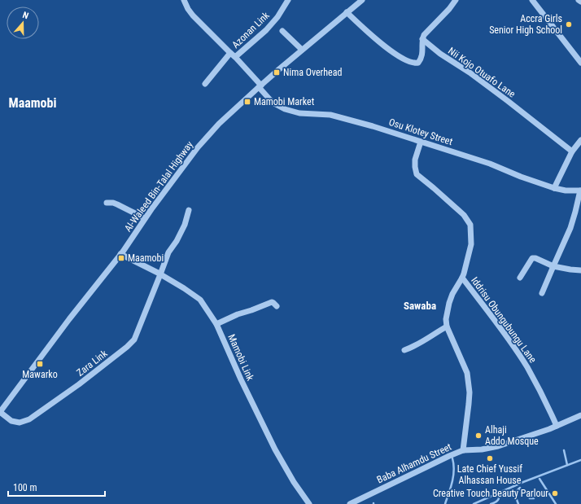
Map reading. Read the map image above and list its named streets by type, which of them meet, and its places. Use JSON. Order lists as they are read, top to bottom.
{
  "streets": {
    "street": [
      "Azonan Link",
      "Nii Kojo Otuafo Lane",
      "Osu Klotey Street",
      "Al-Waleed Bin-Talal Highway",
      "Iddrisu Obungubungu Lane",
      "Mamobi Link",
      "Zara Link",
      "Baba Alhamdu Street"
    ]
  },
  "crossings": [
    ["Azonan Link", "Osu Klotey Street"],
    ["Osu Klotey Street", "Al-Waleed Bin-Talal Highway"],
    ["Al-Waleed Bin-Talal Highway", "Mamobi Link"],
    ["Al-Waleed Bin-Talal Highway", "Zara Link"],
    ["Iddrisu Obungubungu Lane", "Baba Alhamdu Street"],
    ["Mamobi Link", "Zara Link"]
  ],
  "districts": ["Maamobi", "Sawaba"],
  "places": {
    "other": [
      "Accra Girls Senior High School",
      "Alhaji Addo Mosque",
      "Late Chief Yussif Alhassan House",
      "Creative Touch Beauty Parlour"
    ],
    "transit": [
      "Nima Overhead",
      "Mamobi Market",
      "Maamobi",
      "Mawarko"
    ]
  },
  "scale_bar": "100 m",
  "north": "top"
}
